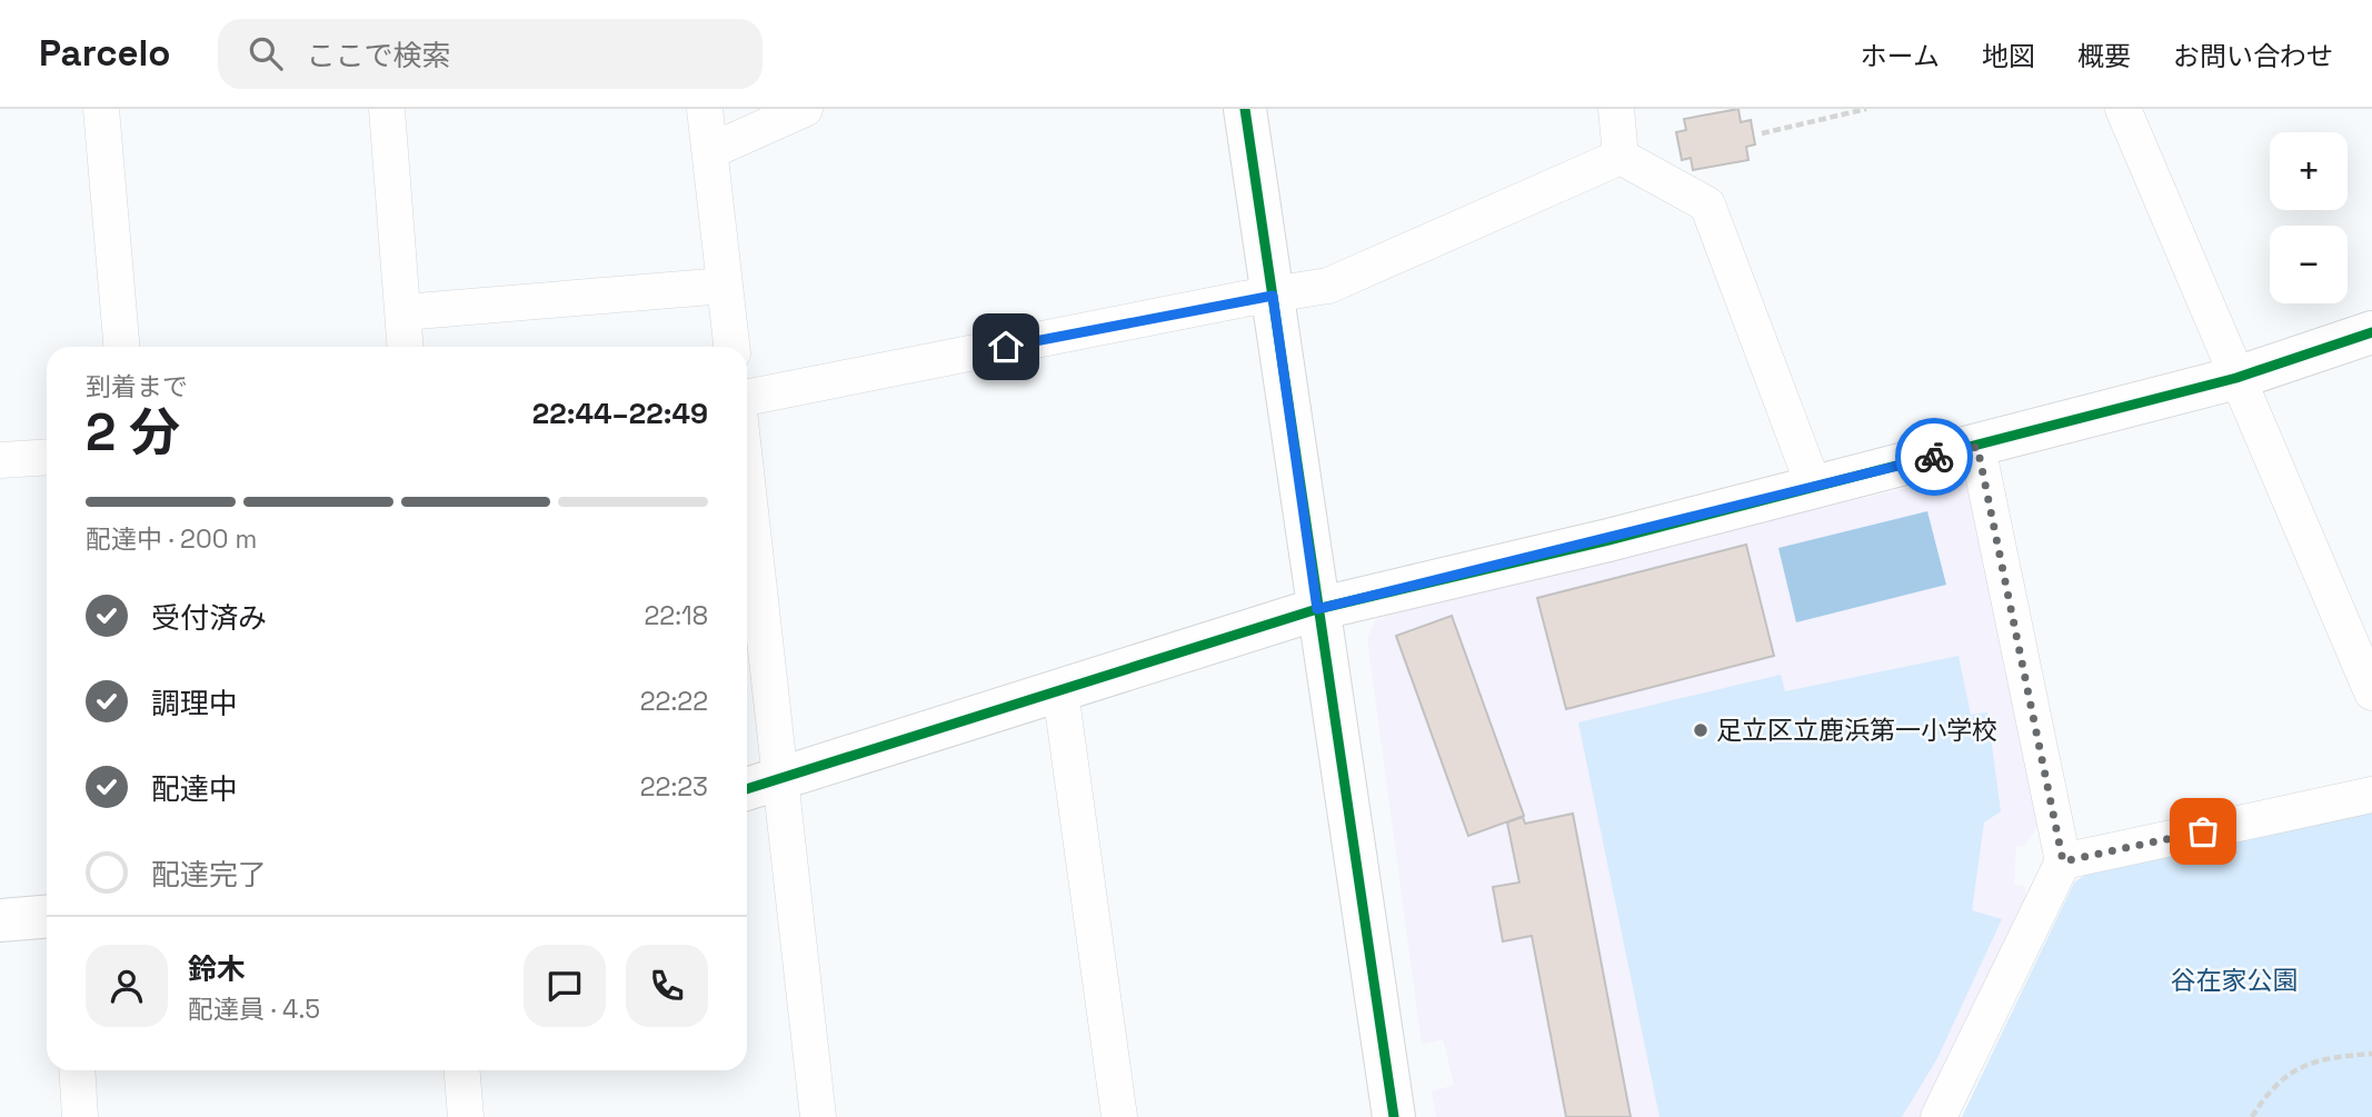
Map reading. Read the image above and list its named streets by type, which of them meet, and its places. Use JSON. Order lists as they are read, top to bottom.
{
  "parks": ["谷在家公園"],
  "places": ["足立区立鹿浜第一小学校"],
  "page": {
    "header": "Parcelo",
    "search": "ここで検索",
    "nav": [
      "ホーム",
      "地図",
      "概要",
      "お問い合わせ"
    ],
    "map_buttons": ["+", "−"],
    "heading": ["2 分", "到着まで", "22:44–22:49"],
    "panel": ["鈴木", "配達員 · 4.5"],
    "bar": "配達中 · 200 m",
    "list": [
      ["受付済み", "22:18"],
      ["調理中", "22:22"],
      ["配達中", "22:23"],
      "配達完了"
    ]
  }
}
